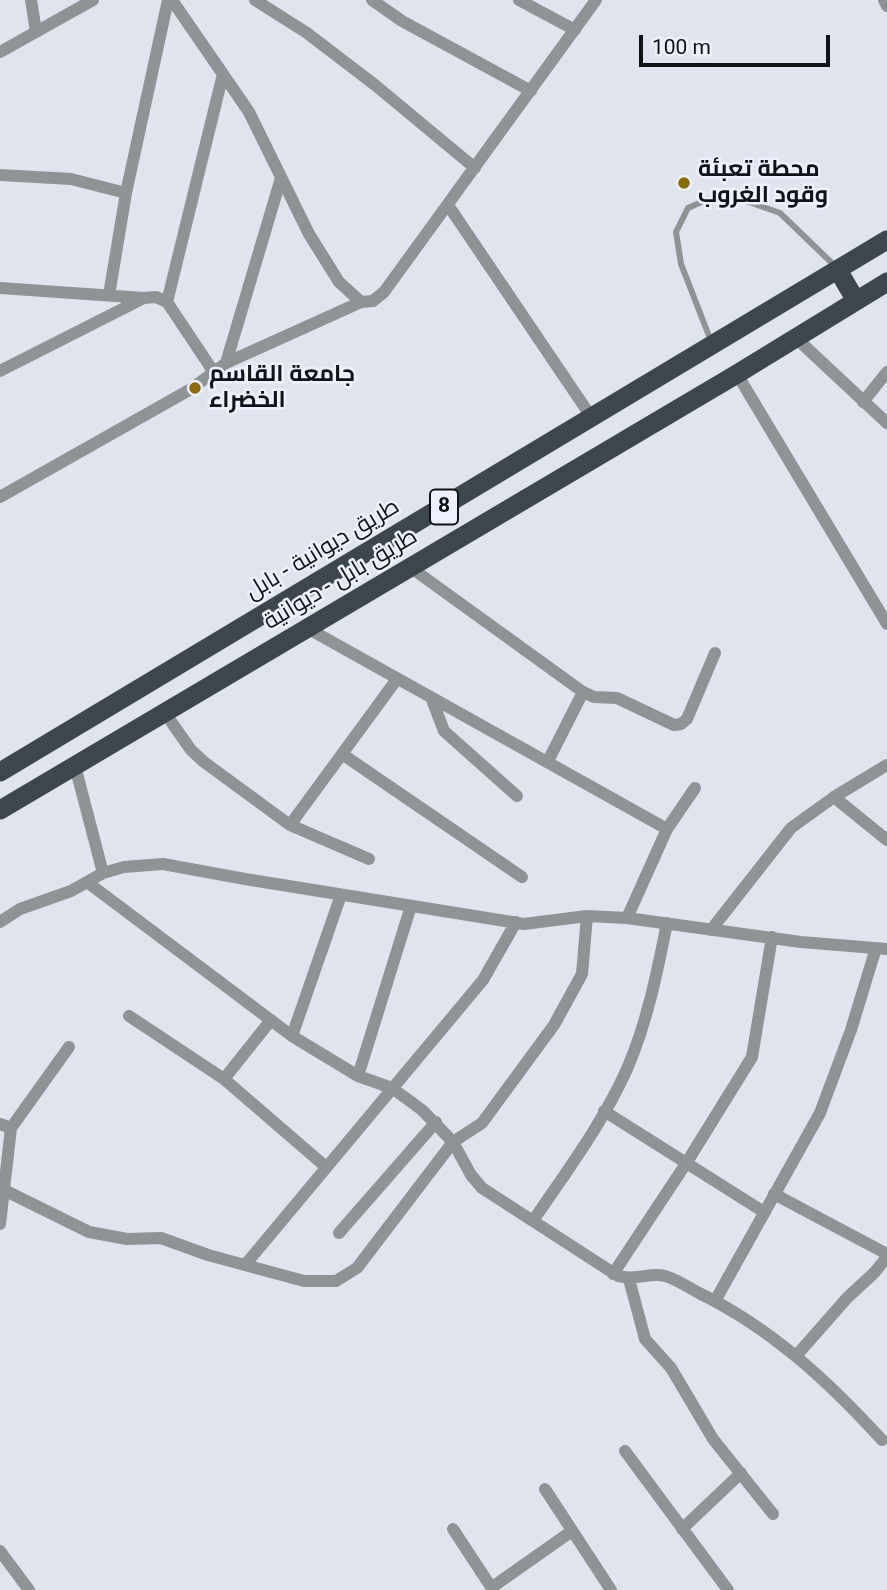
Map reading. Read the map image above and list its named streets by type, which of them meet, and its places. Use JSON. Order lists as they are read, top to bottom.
{
  "streets": {
    "highway": ["8", "طريق ديوانية - بابل", "طريق بابل - ديوانية"]
  },
  "places": ["محطة تعبئة وقود الغروب", "جامعة القاسم الخضراء"],
  "scale_bar": "100 m"
}
